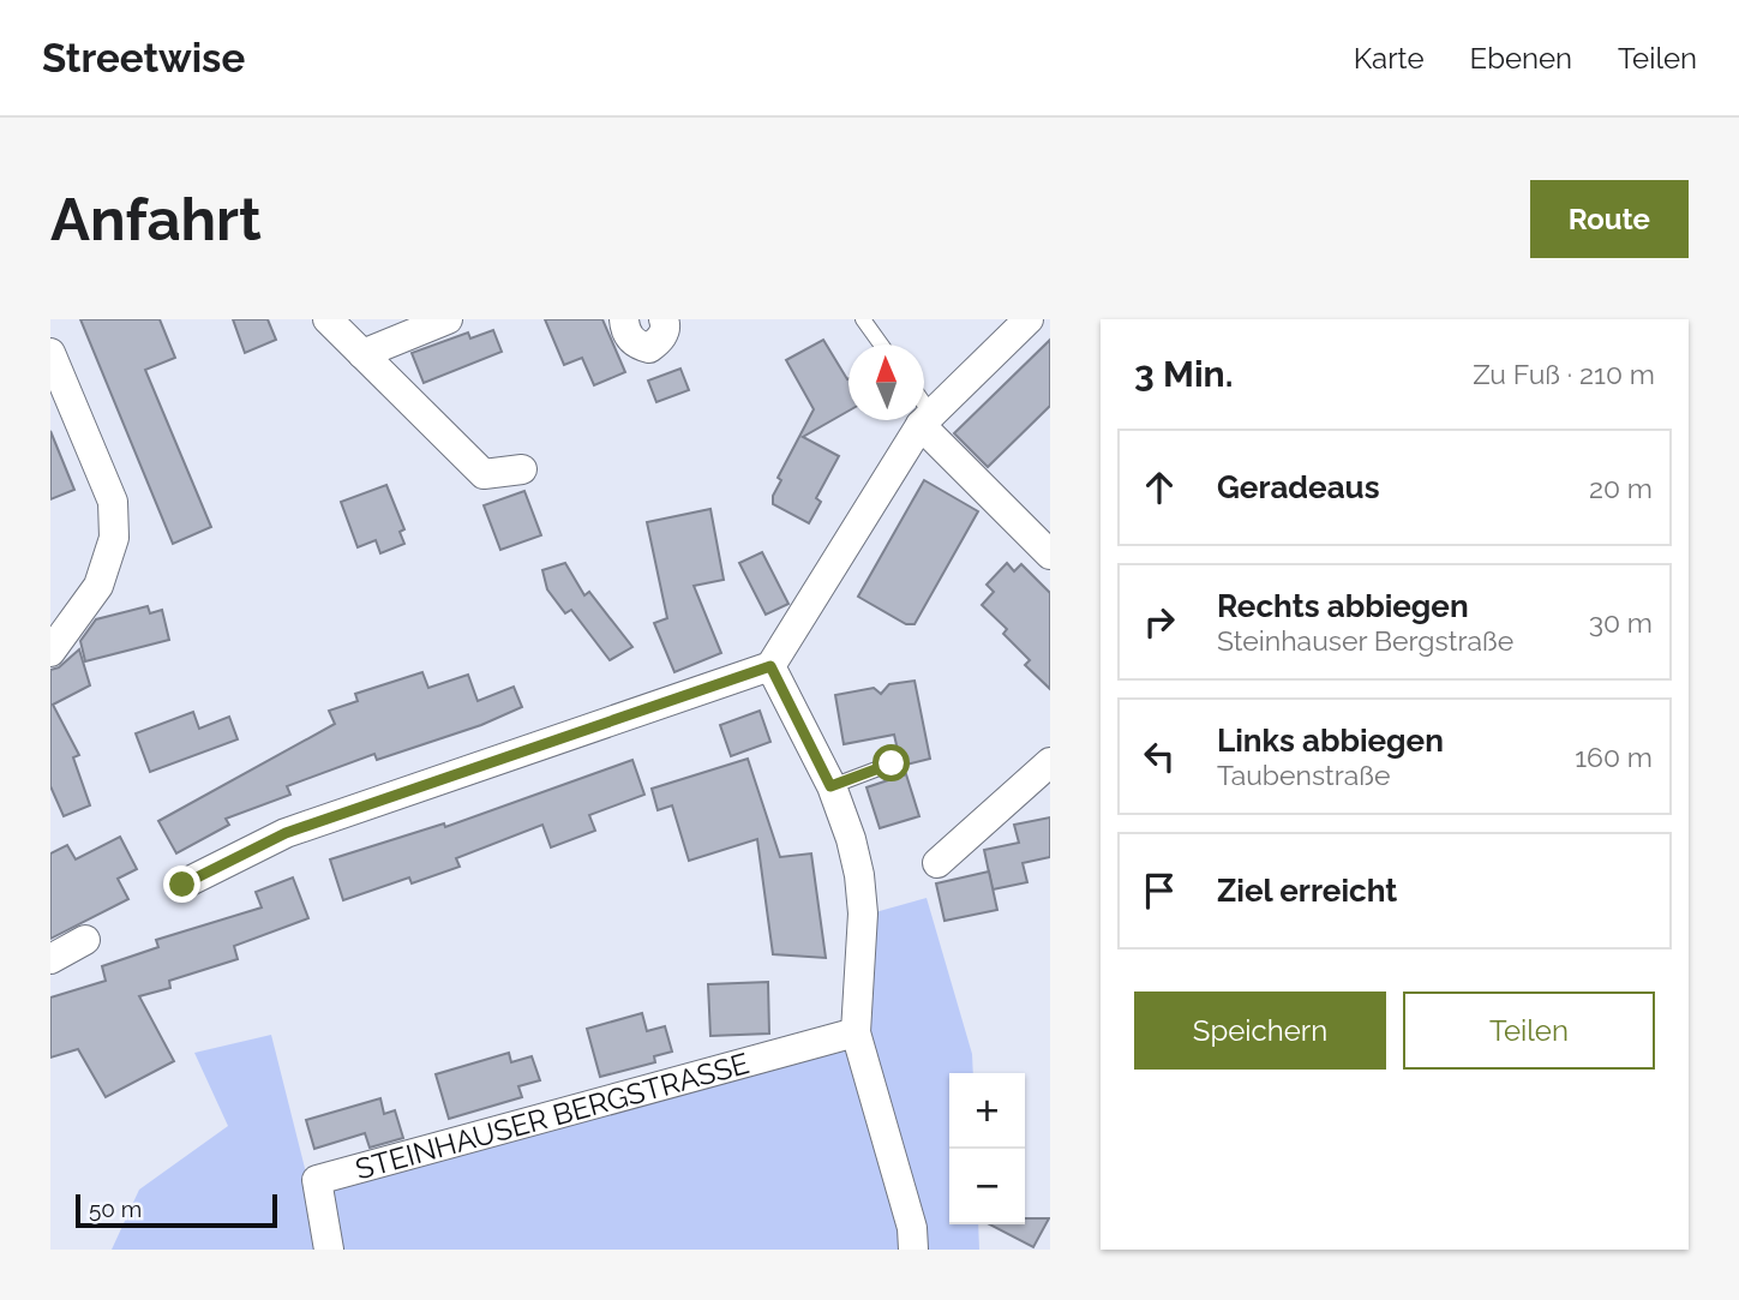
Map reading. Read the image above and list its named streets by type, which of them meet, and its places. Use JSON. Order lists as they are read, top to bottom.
{
  "streets": {
    "street": ["STEINHAUSER BERGSTRASSE"]
  },
  "scale_bar": "50 m",
  "north": "top",
  "page": {
    "header": "Streetwise",
    "nav": ["Karte", "Ebenen", "Teilen"],
    "buttons": [
      "Route",
      ["Speichern", "Teilen"]
    ],
    "title": "Anfahrt",
    "heading": ["3 Min.", "Zu Fuß · 210 m"],
    "list": [
      ["Geradeaus", "20 m"],
      ["Rechts abbiegen", "Steinhauser Bergstraße", "30 m"],
      ["Links abbiegen", "Taubenstraße", "160 m"],
      "Ziel erreicht"
    ],
    "map_buttons": ["+", "−"],
    "scale": "50 m"
  }
}
